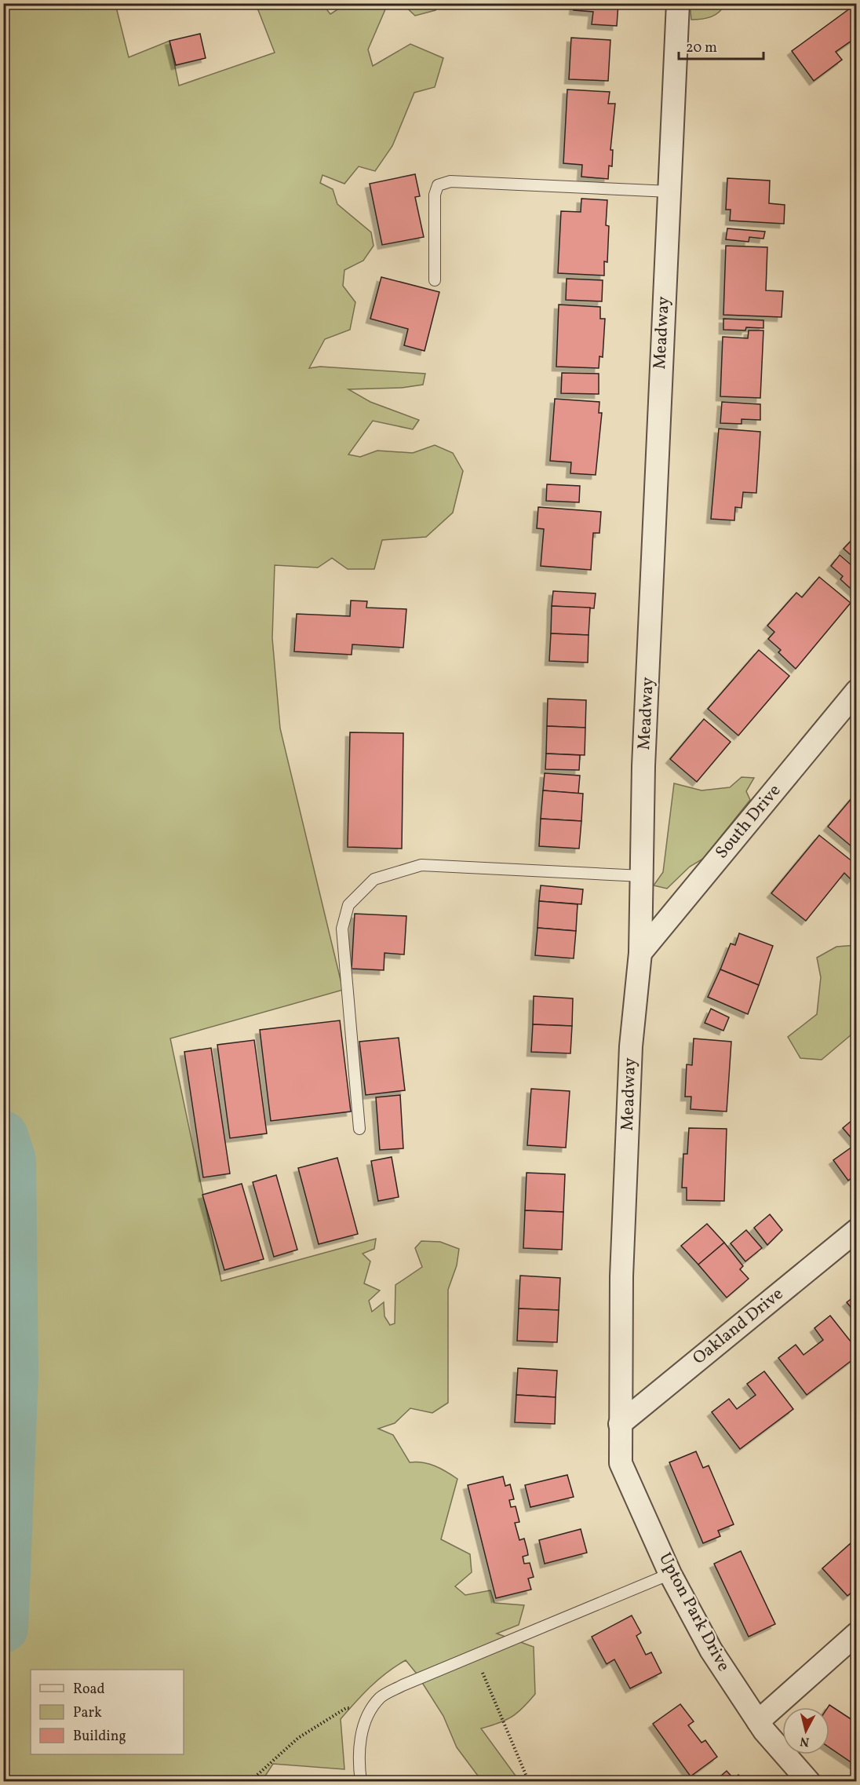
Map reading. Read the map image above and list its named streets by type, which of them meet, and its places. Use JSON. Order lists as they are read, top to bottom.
{
  "streets": {
    "street": [
      "Meadway",
      "South Drive",
      "Oakland Drive",
      "Upton Park Drive"
    ]
  },
  "crossings": [
    ["Meadway", "South Drive"],
    ["Meadway", "Oakland Drive"],
    ["Meadway", "Upton Park Drive"],
    ["Oakland Drive", "Upton Park Drive"]
  ],
  "legend": ["Road", "Park", "Building"],
  "scale_bar": "20 m",
  "north": "bottom"
}
